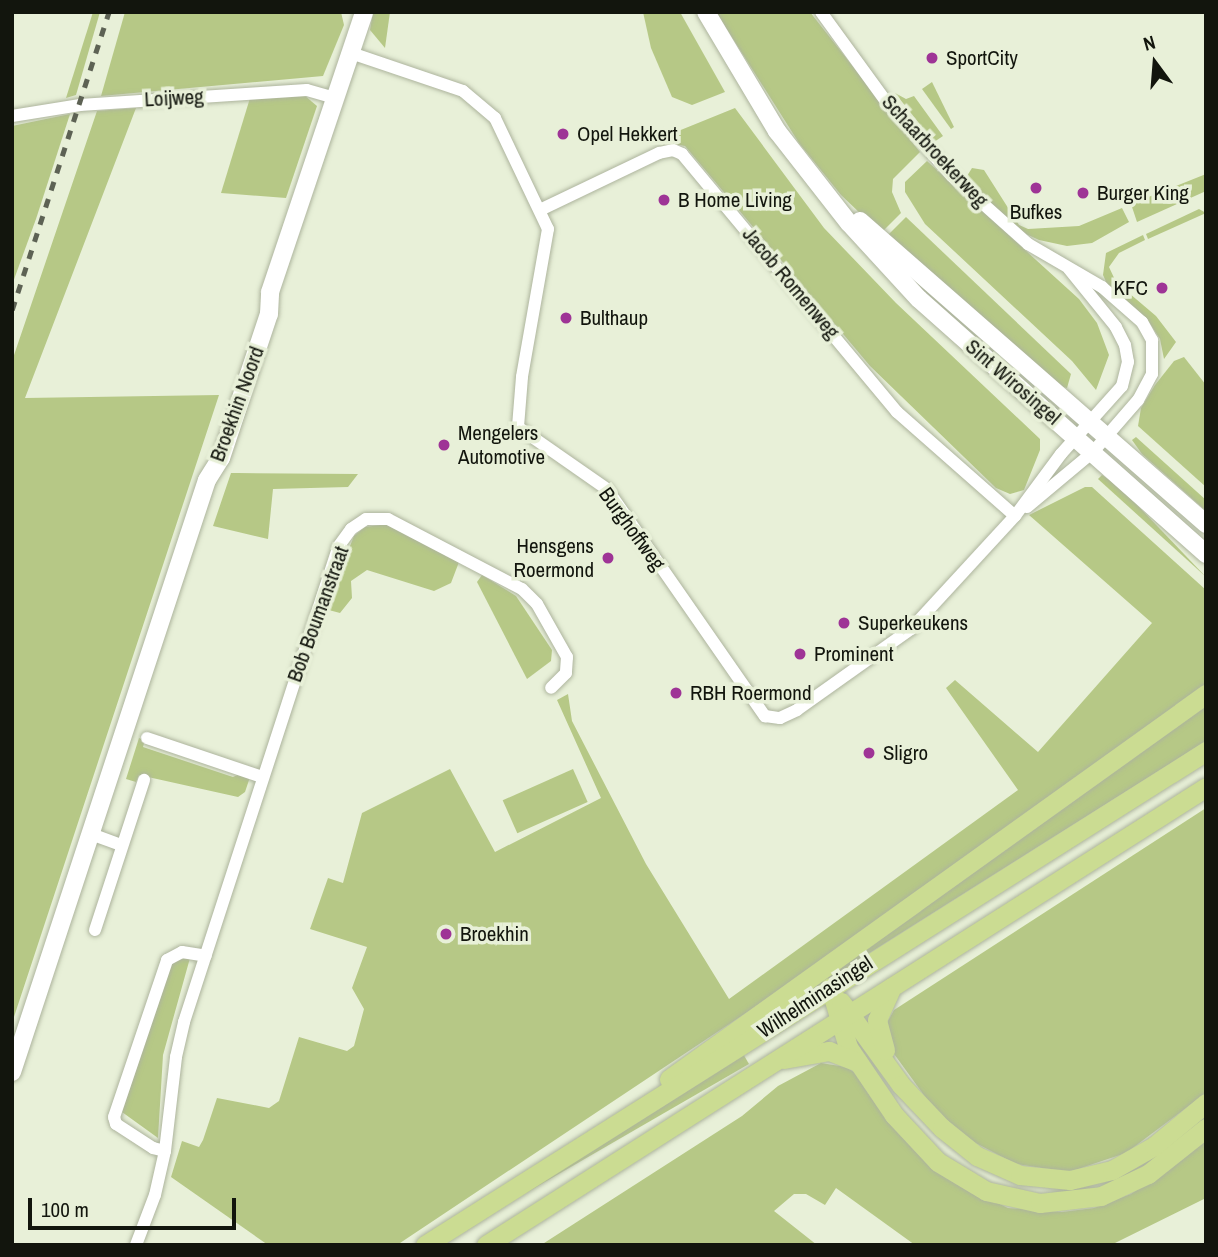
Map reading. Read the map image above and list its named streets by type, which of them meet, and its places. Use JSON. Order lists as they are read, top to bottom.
{
  "streets": {
    "main road": ["Sint Wirosingel", "Broekhin Noord", "Wilhelminasingel"],
    "street": [
      "Loijweg",
      "Schaarbroekerweg",
      "Jacob Romenweg",
      "Burghoffweg",
      "Bob Boumanstraat"
    ]
  },
  "crossings": [
    ["Loijweg", "Broekhin Noord"],
    ["Schaarbroekerweg", "Sint Wirosingel"],
    ["Schaarbroekerweg", "Burghoffweg"],
    ["Jacob Romenweg", "Burghoffweg"],
    ["Sint Wirosingel", "Burghoffweg"],
    ["Broekhin Noord", "Burghoffweg"]
  ],
  "places": [
    "SportCity",
    "Opel Hekkert",
    "Bufkes",
    "Burger King",
    "B Home Living",
    "KFC",
    "Bulthaup",
    "Mengelers Automotive",
    "Hensgens Roermond",
    "Superkeukens",
    "Prominent",
    "RBH Roermond",
    "Sligro",
    "Broekhin"
  ],
  "scale_bar": "100 m",
  "north": "top"
}
